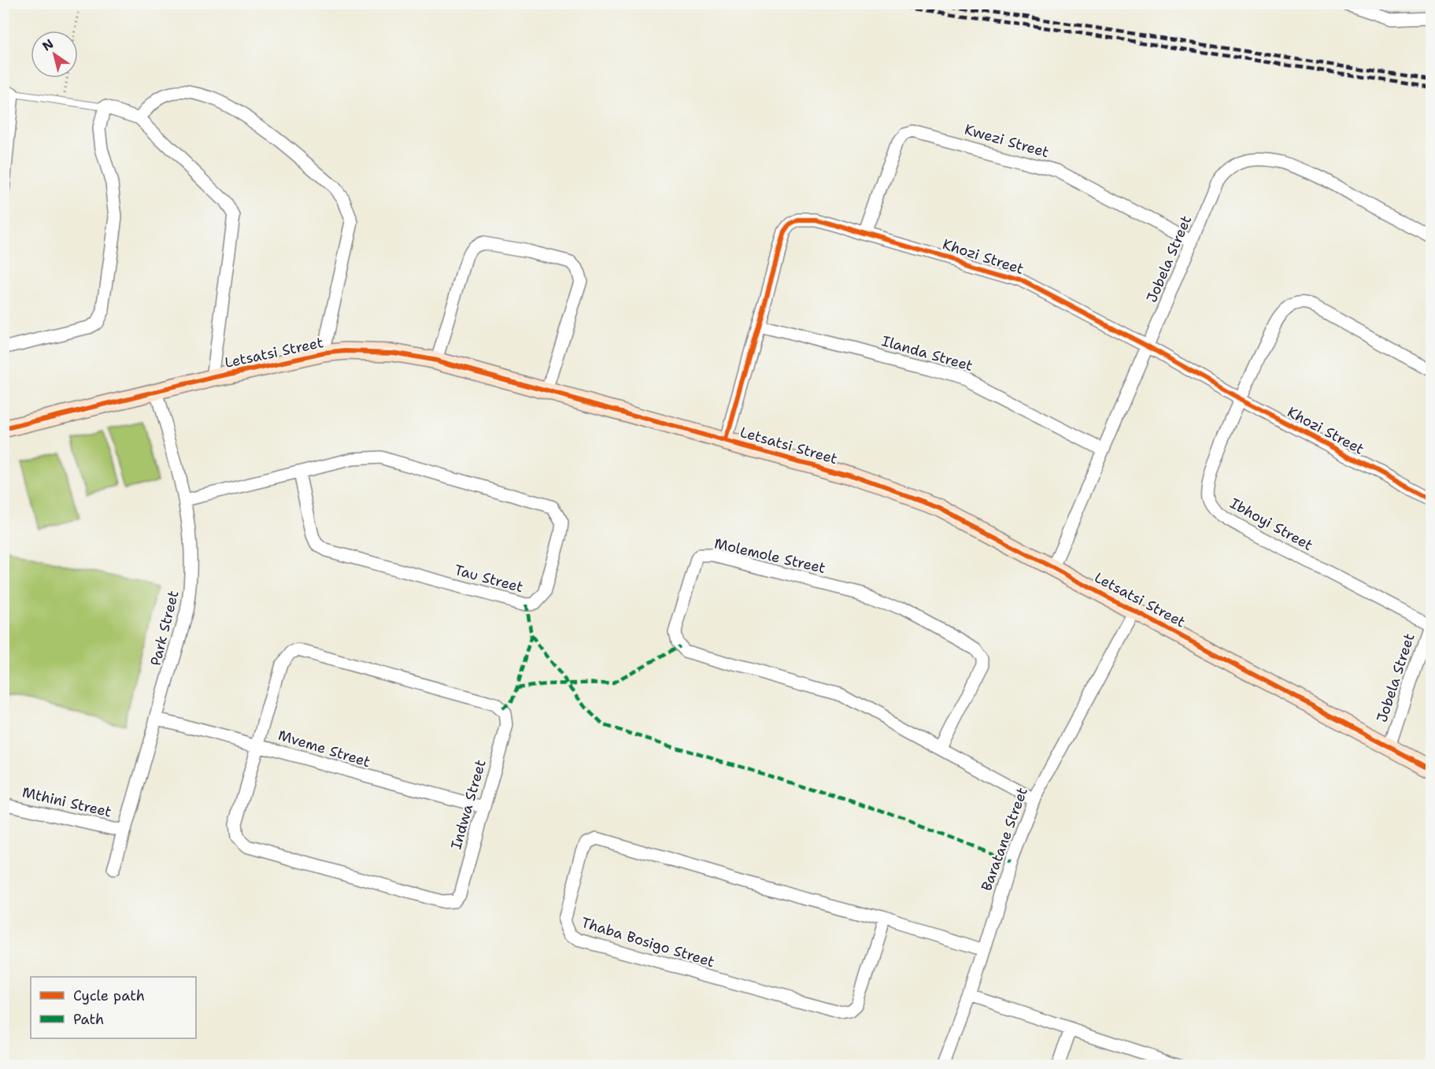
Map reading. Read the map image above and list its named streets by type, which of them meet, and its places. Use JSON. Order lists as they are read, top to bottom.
{
  "streets": {
    "street": [
      "Kwezi Street",
      "Khozi Street",
      "Jobela Street",
      "Letsatsi Street",
      "Ilanda Street",
      "Ibhoyi Street",
      "Molemole Street",
      "Tau Street",
      "Park Street",
      "Mveme Street",
      "Mthini Street",
      "Indwa Street",
      "Baratane Street",
      "Thaba Bosigo Street"
    ]
  },
  "crossings": [
    ["Kwezi Street", "Khozi Street"],
    ["Kwezi Street", "Jobela Street"],
    ["Khozi Street", "Jobela Street"],
    ["Khozi Street", "Letsatsi Street"],
    ["Khozi Street", "Ilanda Street"],
    ["Khozi Street", "Ibhoyi Street"],
    ["Jobela Street", "Letsatsi Street"],
    ["Jobela Street", "Ilanda Street"],
    ["Jobela Street", "Ibhoyi Street"],
    ["Letsatsi Street", "Park Street"],
    ["Letsatsi Street", "Baratane Street"],
    ["Molemole Street", "Baratane Street"],
    ["Tau Street", "Park Street"],
    ["Park Street", "Mveme Street"],
    ["Park Street", "Mthini Street"],
    ["Mveme Street", "Indwa Street"],
    ["Baratane Street", "Thaba Bosigo Street"]
  ],
  "legend": ["Cycle path", "Path"],
  "north": "top left"
}
